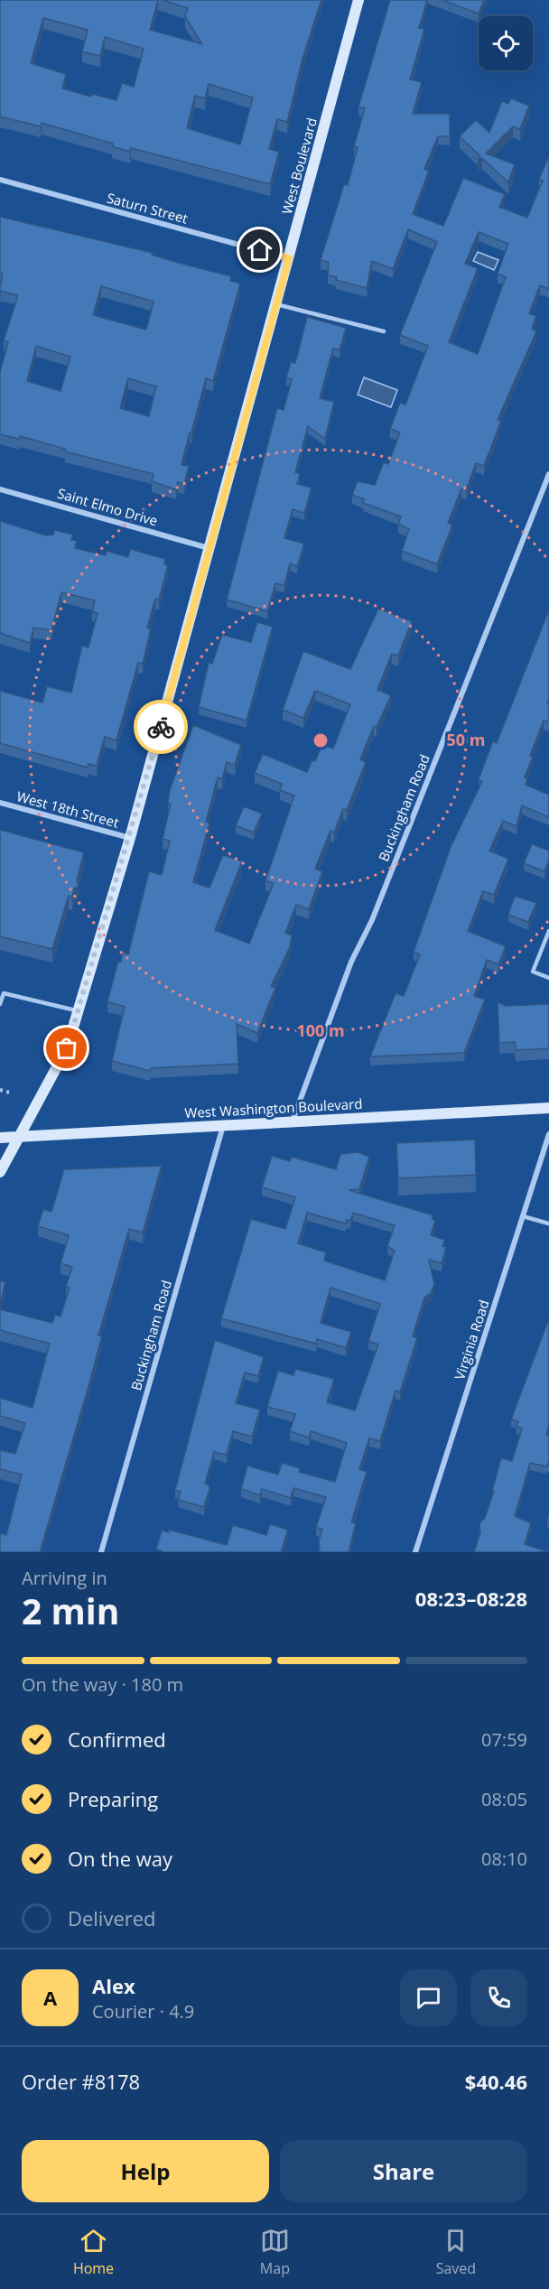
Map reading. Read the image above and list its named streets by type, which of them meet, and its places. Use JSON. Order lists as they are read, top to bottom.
{
  "streets": {
    "street": [
      "West Boulevard",
      "Saturn Street",
      "Saint Elmo Drive",
      "Buckingham Road",
      "West 18th Street",
      "West Washington Boulevard",
      "Virginia Road"
    ]
  },
  "crossings": [
    ["West Boulevard", "Saturn Street"],
    ["West Boulevard", "Saint Elmo Drive"],
    ["West Boulevard", "West 18th Street"],
    ["West Boulevard", "West Washington Boulevard"],
    ["Buckingham Road", "West Washington Boulevard"]
  ],
  "page": {
    "heading": ["2 min", "Arriving in", "08:23–08:28"],
    "panel": [
      "Alex",
      "Courier · 4.9",
      "Order #8178",
      "$40.46"
    ],
    "bar": "On the way · 180 m",
    "list": [
      ["Confirmed", "07:59"],
      ["Preparing", "08:05"],
      ["On the way", "08:10"],
      "Delivered"
    ],
    "round": "A",
    "buttons": ["Help", "Share"],
    "tabs": ["Home", "Map", "Saved"]
  },
  "rings": ["50 m", "100 m"]
}
